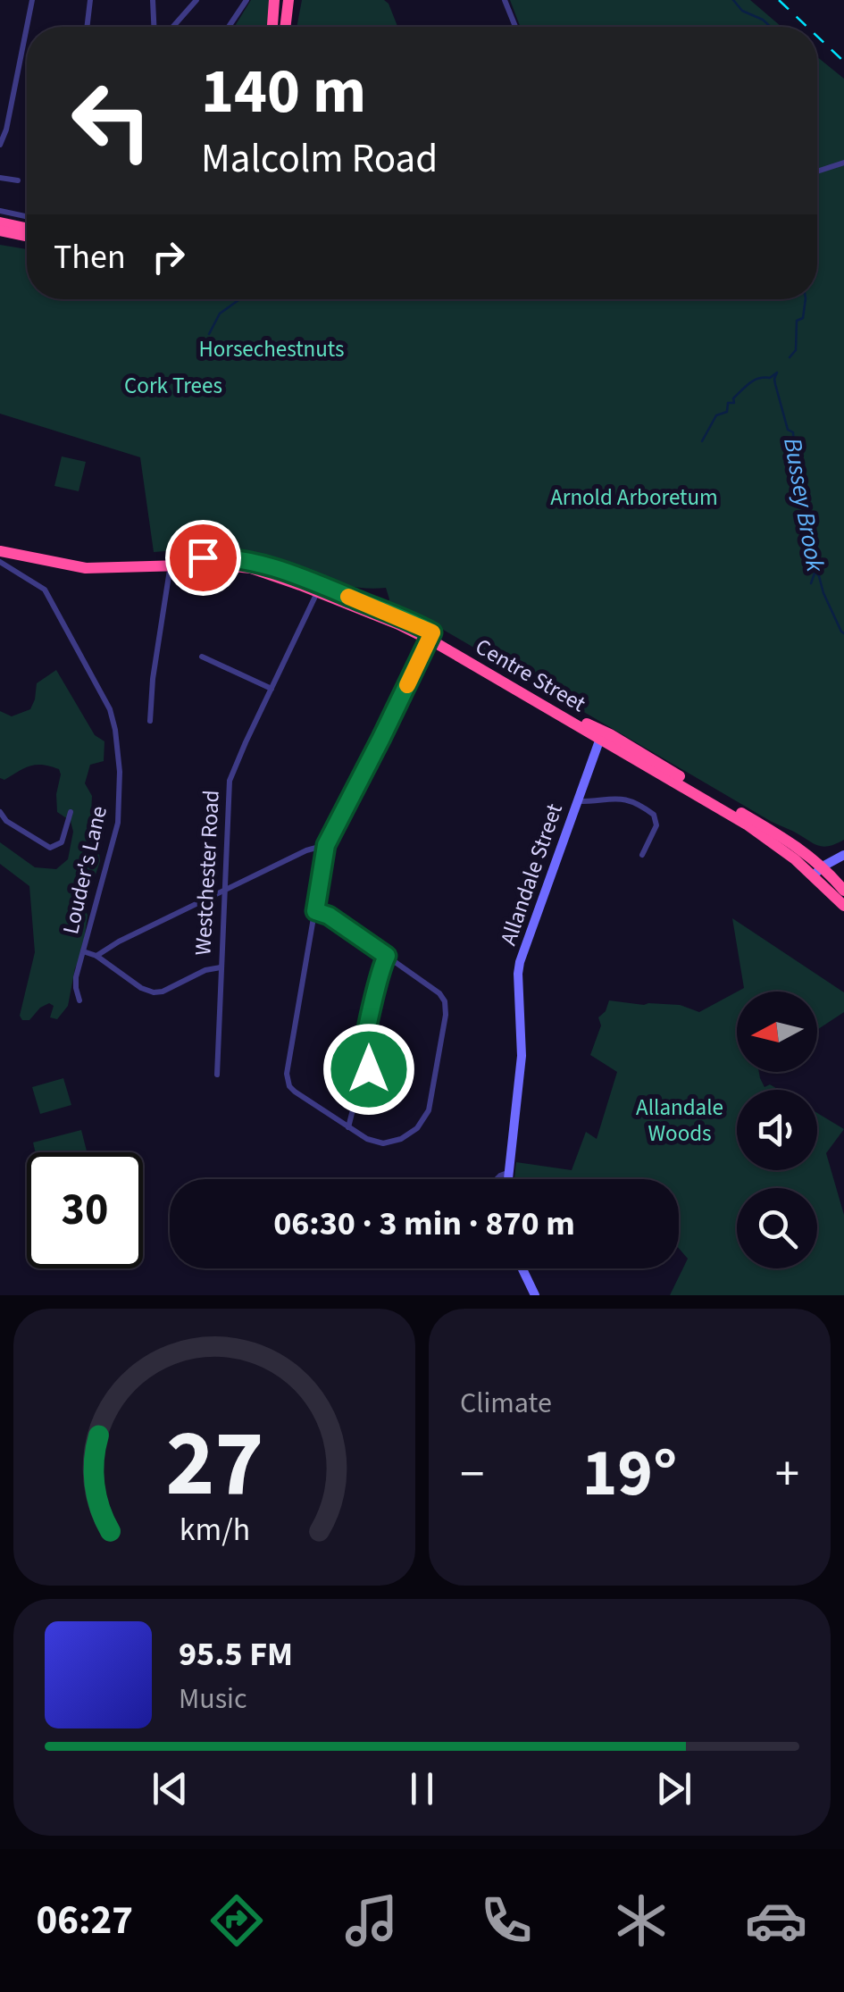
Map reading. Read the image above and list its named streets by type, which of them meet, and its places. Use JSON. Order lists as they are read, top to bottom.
{
  "streets": {
    "highway": ["Centre Street"],
    "street": ["Louder's Lane", "Westchester Road", "Allandale Street"]
  },
  "crossings": [
    ["Centre Street", "Westchester Road"],
    ["Centre Street", "Allandale Street"]
  ],
  "water": ["Bussey Brook"],
  "parks": [
    "Horsechestnuts",
    "Cork Trees",
    "Arnold Arboretum",
    "Allandale Woods"
  ],
  "north": "left",
  "page": {
    "turn": ["140 m", "Malcolm Road"],
    "then": "Then",
    "limit": "30",
    "trip": "06:30 · 3 min · 870 m",
    "tile": "Climate",
    "heat": ["−", "19°", "+"],
    "song": ["95.5 FM", "Music"],
    "tabs": "06:27",
    "gauge": ["27", "km/h"]
  }
}
